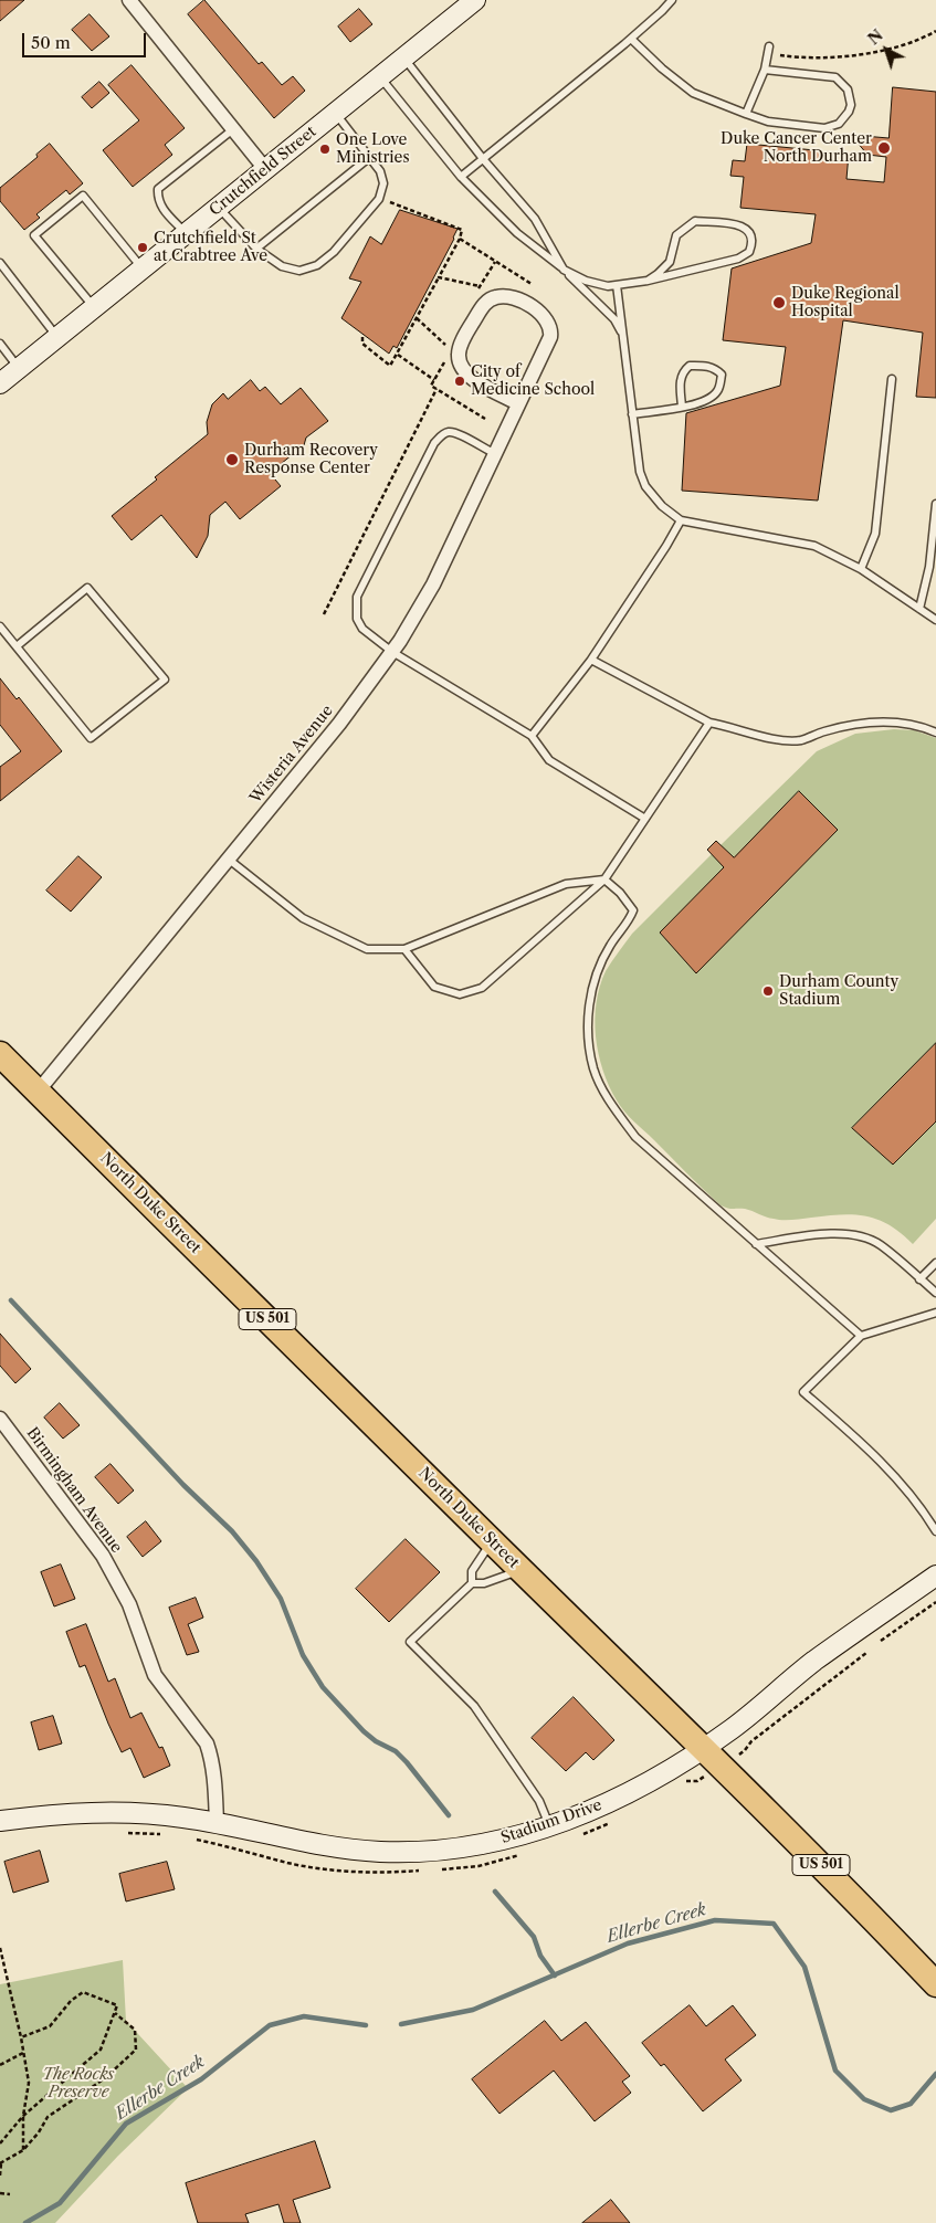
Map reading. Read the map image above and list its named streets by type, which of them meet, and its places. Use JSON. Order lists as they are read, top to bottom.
{
  "streets": {
    "highway": ["North Duke Street", "US 501"],
    "street": [
      "Crutchfield Street",
      "Wisteria Avenue",
      "Birmingham Avenue",
      "Stadium Drive"
    ]
  },
  "crossings": [
    ["Wisteria Avenue", "North Duke Street"],
    ["North Duke Street", "Stadium Drive"],
    ["Birmingham Avenue", "Stadium Drive"]
  ],
  "water": ["Ellerbe Creek"],
  "parks": ["The Rocks Preserve"],
  "places": [
    "Duke Cancer Center North Durham",
    "One Love Ministries",
    "Crutchfield St at Crabtree Ave",
    "Duke Regional Hospital",
    "City of Medicine School",
    "Durham Recovery Response Center",
    "Durham County Stadium"
  ],
  "scale_bar": "50 m",
  "north": "top left"
}
